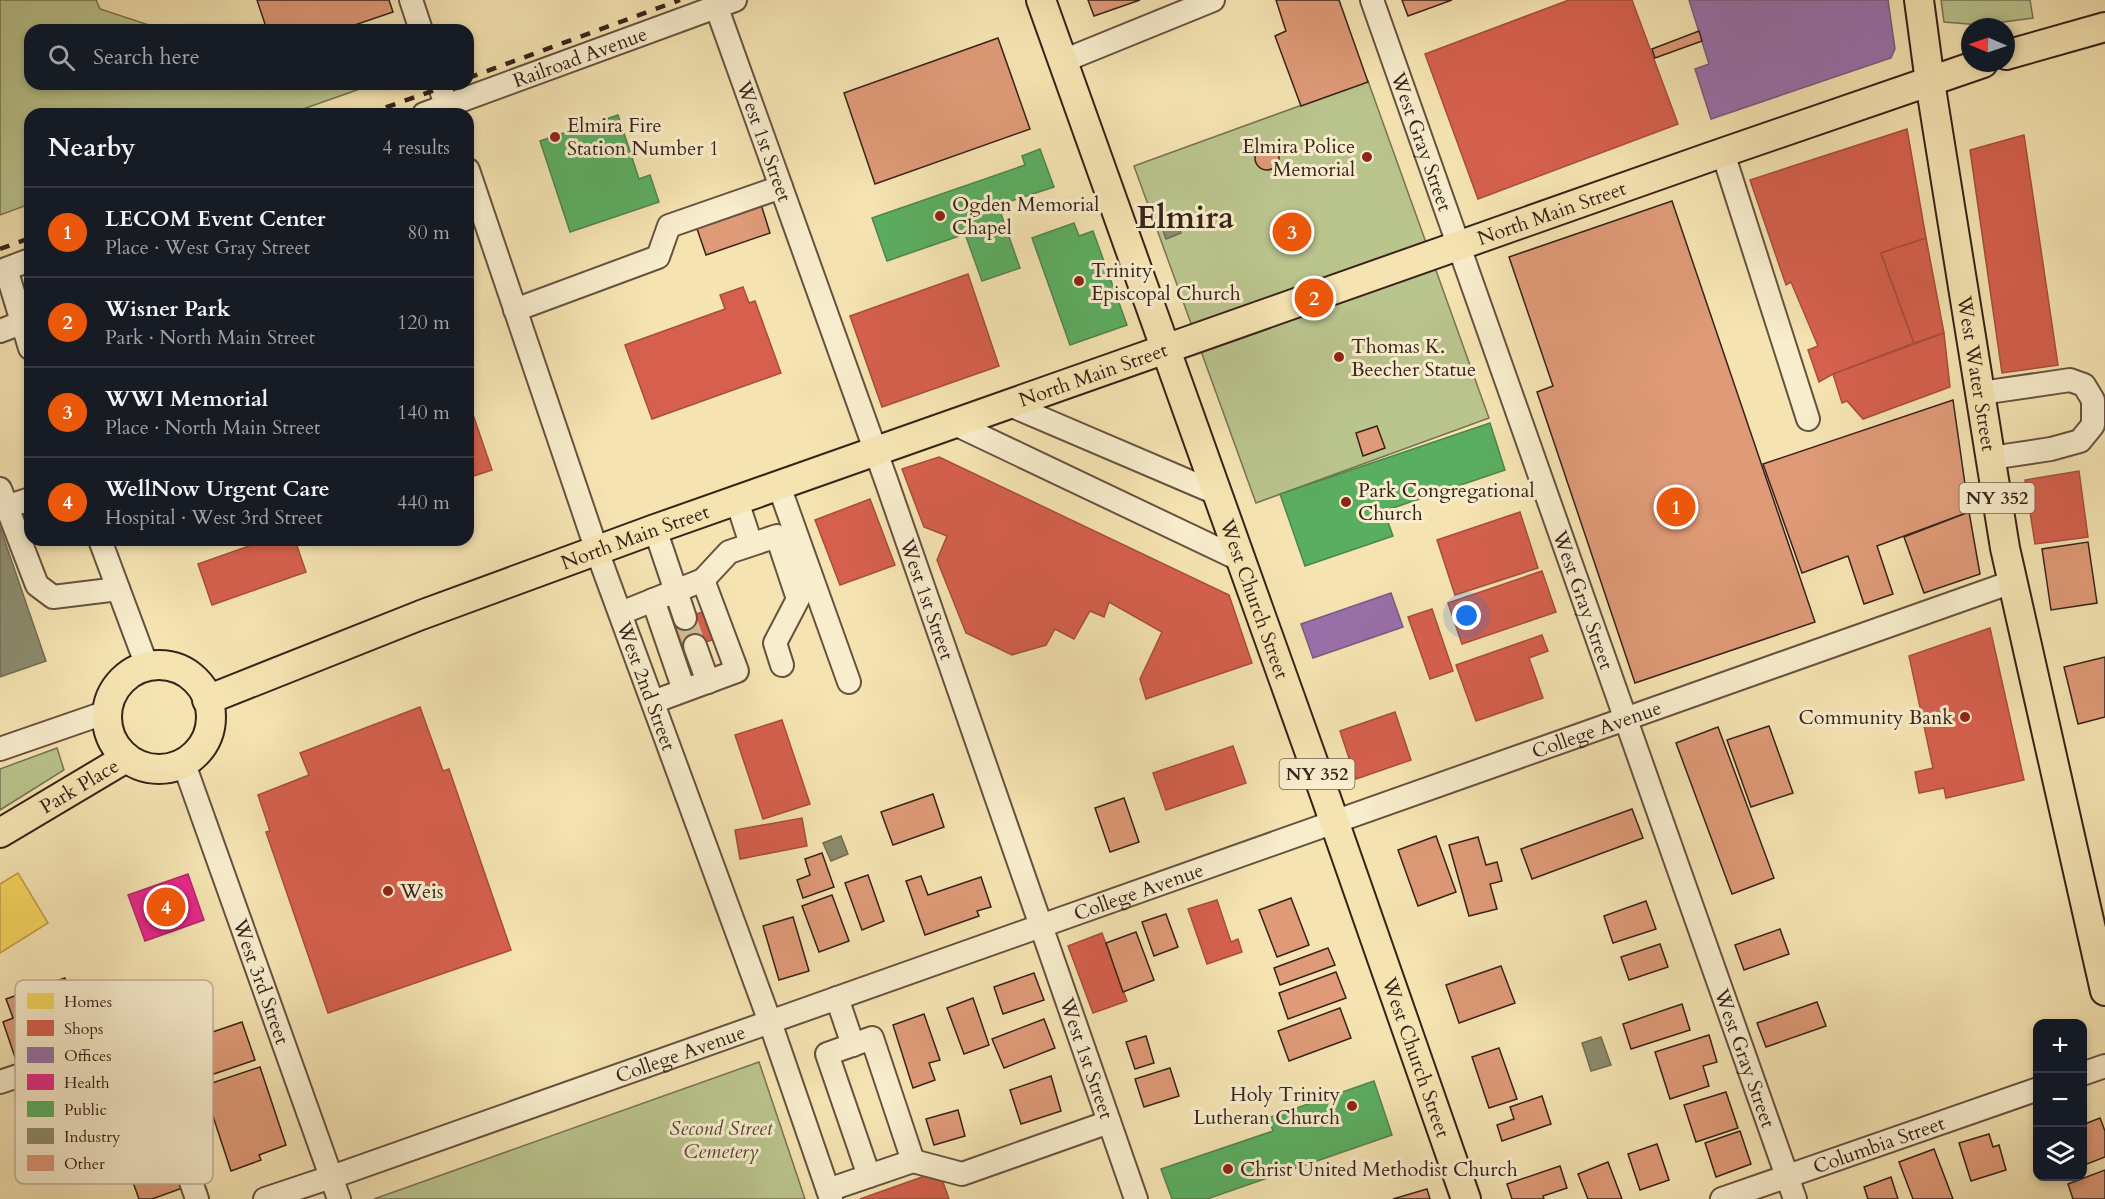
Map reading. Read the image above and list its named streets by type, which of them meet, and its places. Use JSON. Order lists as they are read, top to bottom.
{
  "streets": {
    "main road": [
      "North Main Street",
      "West Water Street",
      "NY 352",
      "West Church Street",
      "Park Place"
    ],
    "street": [
      "Railroad Avenue",
      "West 1st Street",
      "West Gray Street",
      "West 2nd Street",
      "College Avenue",
      "West 3rd Street",
      "Columbia Street"
    ]
  },
  "crossings": [
    ["Railroad Avenue", "West 1st Street"],
    ["West 1st Street", "North Main Street"],
    ["West 1st Street", "College Avenue"],
    ["West Gray Street", "North Main Street"],
    ["West Gray Street", "College Avenue"],
    ["West Gray Street", "Columbia Street"],
    ["North Main Street", "West Water Street"],
    ["North Main Street", "West Church Street"],
    ["North Main Street", "West 2nd Street"],
    ["North Main Street", "Park Place"],
    ["North Main Street", "West 3rd Street"],
    ["West Water Street", "College Avenue"],
    ["West Church Street", "College Avenue"],
    ["West 2nd Street", "College Avenue"],
    ["College Avenue", "West 3rd Street"],
    ["Park Place", "West 3rd Street"]
  ],
  "districts": ["Elmira"],
  "parks": ["Second Street Cemetery"],
  "places": [
    "Elmira Fire Station Number 1",
    "Elmira Police Memorial",
    "Ogden Memorial Chapel",
    "Trinity Episcopal Church",
    "Thomas K. Beecher Statue",
    "Park Congregational Church",
    "Community Bank",
    "Weis",
    "Holy Trinity Lutheran Church",
    "Christ United Methodist Church"
  ],
  "legend": [
    "Homes",
    "Shops",
    "Offices",
    "Health",
    "Public",
    "Industry",
    "Other"
  ],
  "north": "left",
  "page": {
    "search": "Search here",
    "heading": ["Nearby", "4 results"],
    "list": [
      {
        "mark": "1",
        "name": "LECOM Event Center",
        "note": "Place · West Gray Street",
        "value": "80 m"
      },
      {
        "mark": "2",
        "name": "Wisner Park",
        "note": "Park · North Main Street",
        "value": "120 m"
      },
      {
        "mark": "3",
        "name": "WWI Memorial",
        "note": "Place · North Main Street",
        "value": "140 m"
      },
      {
        "mark": "4",
        "name": "WellNow Urgent Care",
        "note": "Hospital · West 3rd Street",
        "value": "440 m"
      }
    ],
    "pins": [
      "3",
      "2",
      "1",
      "4"
    ],
    "map_buttons": ["+", "−"]
  }
}
